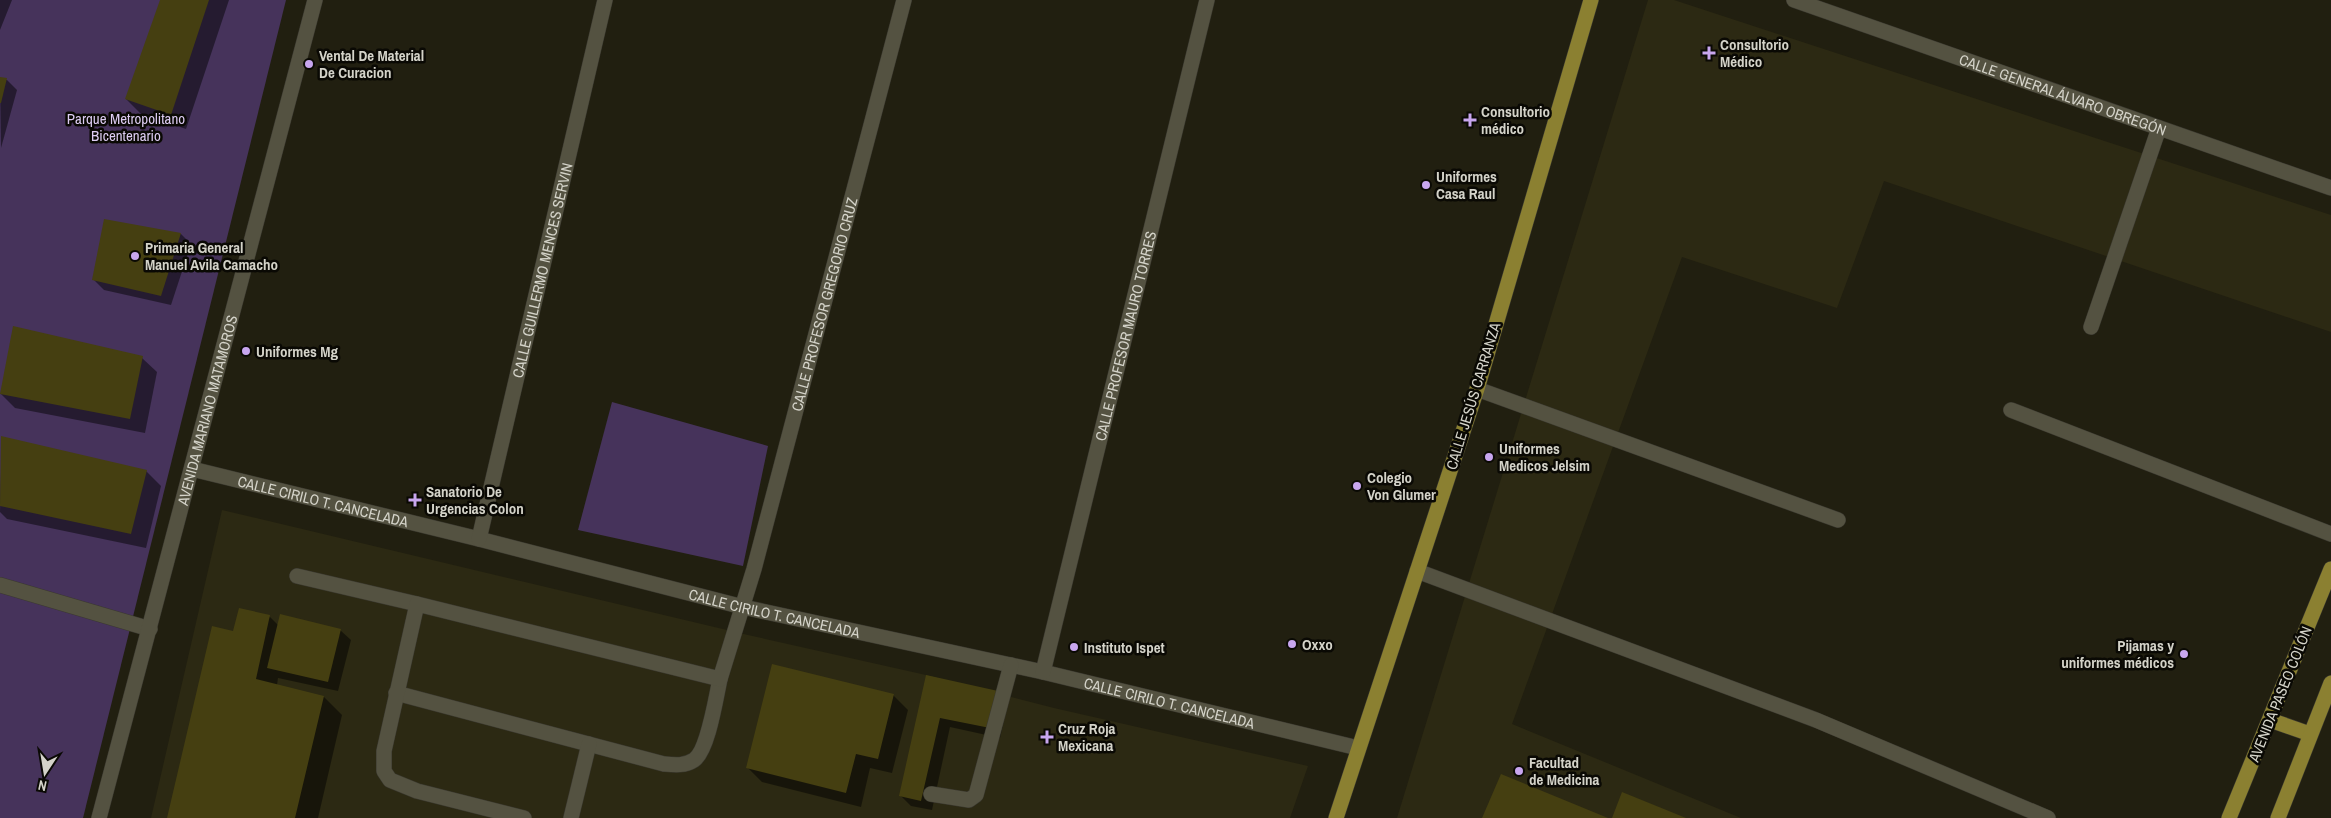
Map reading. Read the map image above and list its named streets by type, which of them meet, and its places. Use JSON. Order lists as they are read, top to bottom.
{
  "streets": {
    "main road": ["CALLE JESÚS CARRANZA", "AVENIDA PASEO COLÓN"],
    "street": [
      "CALLE GENERAL ÁLVARO OBREGÓN",
      "CALLE GUILLERMO MENCES SERVIN",
      "CALLE PROFESOR GREGORIO CRUZ",
      "CALLE PROFESOR MAURO TORRES",
      "AVENIDA MARIANO MATAMOROS",
      "CALLE CIRILO T. CANCELADA"
    ]
  },
  "crossings": [
    ["CALLE GUILLERMO MENCES SERVIN", "CALLE CIRILO T. CANCELADA"],
    ["CALLE PROFESOR GREGORIO CRUZ", "CALLE CIRILO T. CANCELADA"],
    ["CALLE PROFESOR MAURO TORRES", "CALLE CIRILO T. CANCELADA"],
    ["CALLE JESÚS CARRANZA", "CALLE CIRILO T. CANCELADA"],
    ["AVENIDA MARIANO MATAMOROS", "CALLE CIRILO T. CANCELADA"]
  ],
  "parks": ["Parque Metropolitano Bicentenario"],
  "places": {
    "health": [
      "Consultorio Médico",
      "Consultorio médico",
      "Sanatorio De Urgencias Colon",
      "Cruz Roja Mexicana"
    ],
    "other": [
      "Vental De Material De Curacion",
      "Uniformes Casa Raul",
      "Primaria General Manuel Avila Camacho",
      "Uniformes Mg",
      "Uniformes Medicos Jelsim",
      "Colegio Von Glumer",
      "Oxxo",
      "Instituto Ispet",
      "Pijamas y uniformes médicos",
      "Facultad de Medicina"
    ]
  },
  "north": "bottom"
}
